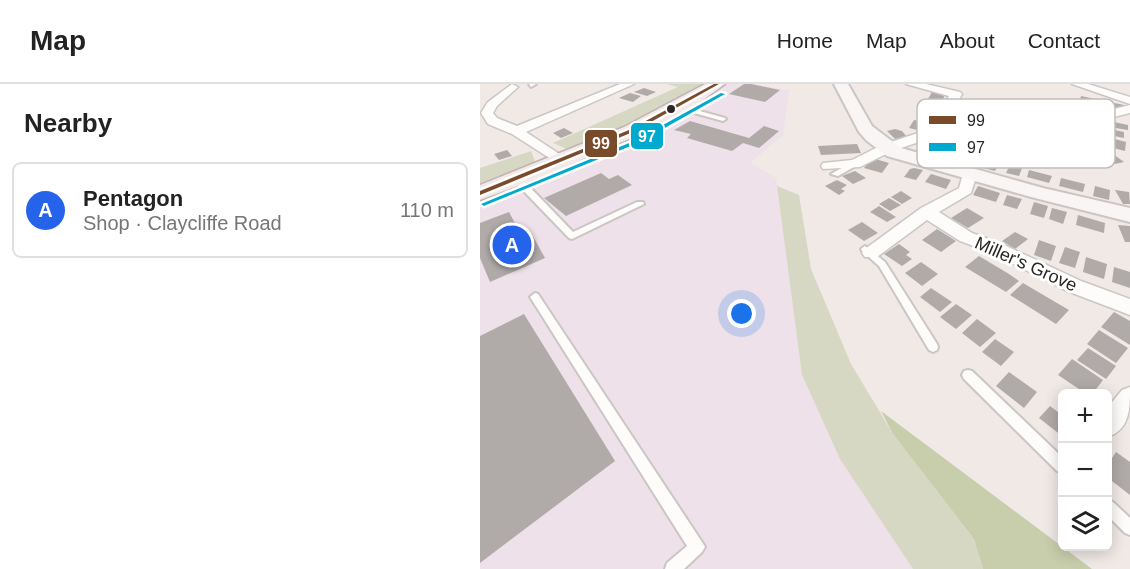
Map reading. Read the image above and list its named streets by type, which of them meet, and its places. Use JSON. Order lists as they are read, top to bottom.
{
  "streets": {
    "street": ["Miller's Grove"]
  },
  "lines": ["transit line 99", "transit line 97"],
  "legend": ["99", "97"],
  "page": {
    "header": "Map",
    "nav": [
      "Home",
      "Map",
      "About",
      "Contact"
    ],
    "heading": "Nearby",
    "list": [
      {
        "mark": "A",
        "name": "Pentagon",
        "note": "Shop · Claycliffe Road",
        "value": "110 m"
      }
    ],
    "pins": "A",
    "map_buttons": ["+", "−"]
  }
}
